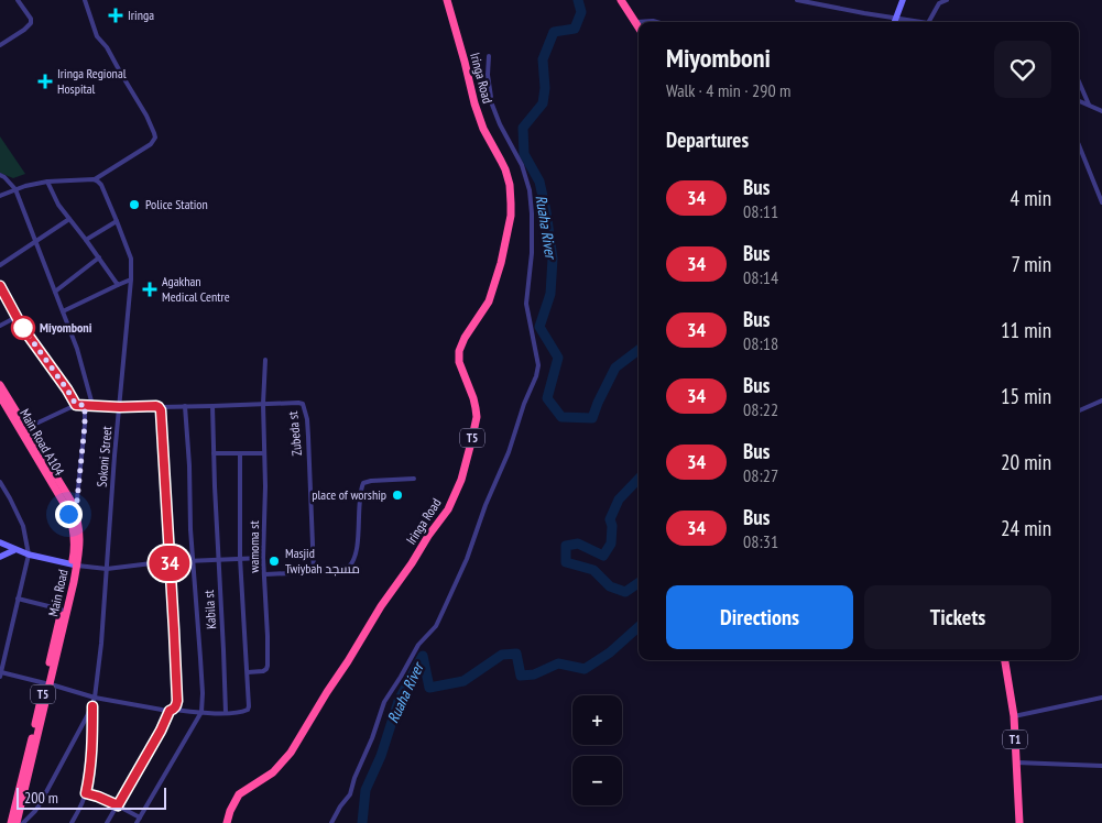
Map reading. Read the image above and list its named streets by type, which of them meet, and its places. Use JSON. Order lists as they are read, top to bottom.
{
  "streets": {
    "highway": [
      "Iringa Road",
      "T5",
      "Main Road A104",
      "Main Road",
      "T1"
    ],
    "street": [
      "Zubeda st",
      "Sokoni Street",
      "wamoma st",
      "Kabila st"
    ]
  },
  "crossings": [
    ["Zubeda st", "Sokoni Street"],
    ["Zubeda st", "wamoma st"],
    ["Zubeda st", "Kabila st"],
    ["T5", "Main Road A104"],
    ["Main Road A104", "Main Road"]
  ],
  "water": ["Ruaha River"],
  "places": {
    "health": ["Iringa", "Iringa Regional Hospital", "Agakhan Medical Centre"],
    "other": [
      "Police Station",
      "Miyomboni",
      "place of worship",
      "Masjid Twiybah مسجد"
    ]
  },
  "lines": ["bus line 34"],
  "scale_bar": "200 m",
  "page": {
    "on_map": "34",
    "heading": [
      ["Miyomboni", "Walk · 4 min · 290 m"],
      "Departures"
    ],
    "list": [
      {
        "mark": "34",
        "name": "Bus",
        "note": "08:11",
        "value": "4 min"
      },
      {
        "mark": "34",
        "name": "Bus",
        "note": "08:14",
        "value": "7 min"
      },
      {
        "mark": "34",
        "name": "Bus",
        "note": "08:18",
        "value": "11 min"
      },
      {
        "mark": "34",
        "name": "Bus",
        "note": "08:22",
        "value": "15 min"
      },
      {
        "mark": "34",
        "name": "Bus",
        "note": "08:27",
        "value": "20 min"
      },
      {
        "mark": "34",
        "name": "Bus",
        "note": "08:31",
        "value": "24 min"
      }
    ],
    "buttons": ["Directions", "Tickets"],
    "map_buttons": ["+", "−"],
    "scale": "200 m"
  }
}
